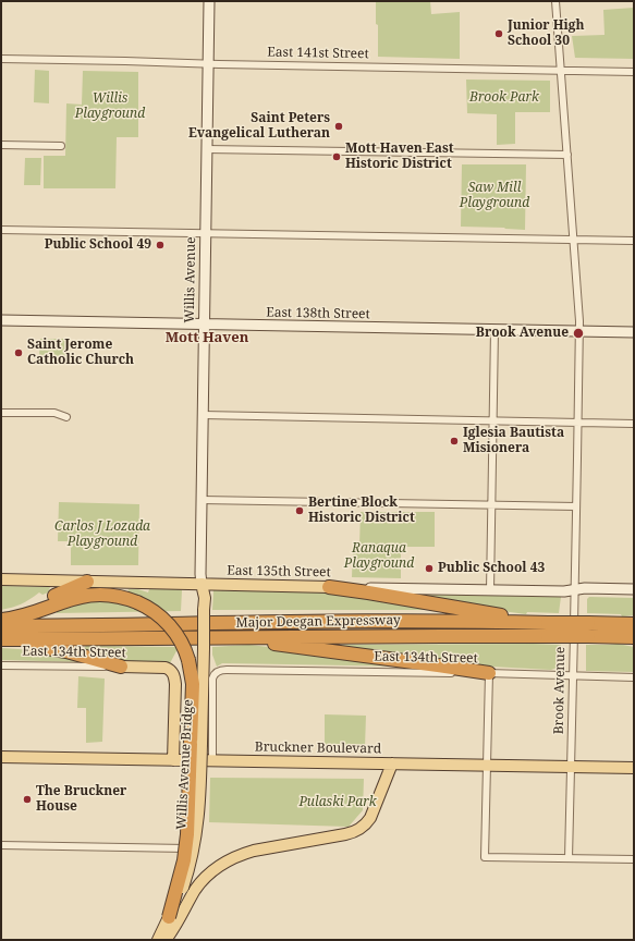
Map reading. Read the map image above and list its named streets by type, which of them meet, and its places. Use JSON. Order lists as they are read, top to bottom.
{
  "streets": {
    "highway": ["Major Deegan Expressway"],
    "main road": [
      "Willis Avenue",
      "East 138th Street",
      "East 135th Street",
      "East 134th Street",
      "Bruckner Boulevard",
      "Willis Avenue Bridge"
    ],
    "street": ["East 141st Street", "Brook Avenue"]
  },
  "crossings": [
    ["East 141st Street", "Willis Avenue"],
    ["East 141st Street", "Brook Avenue"],
    ["Willis Avenue", "East 138th Street"],
    ["Willis Avenue", "East 135th Street"],
    ["Willis Avenue", "Willis Avenue Bridge"],
    ["East 138th Street", "Brook Avenue"],
    ["East 135th Street", "Brook Avenue"],
    ["East 135th Street", "Willis Avenue Bridge"],
    ["East 134th Street", "Brook Avenue"],
    ["East 134th Street", "Bruckner Boulevard"],
    ["Brook Avenue", "Bruckner Boulevard"]
  ],
  "districts": ["Mott Haven"],
  "parks": [
    "Brook Park",
    "Willis Playground",
    "Saw Mill Playground",
    "Carlos J Lozada Playground",
    "Ranaqua Playground",
    "Pulaski Park"
  ],
  "places": [
    "Junior High School 30",
    "Saint Peters Evangelical Lutheran",
    "Mott Haven East Historic District",
    "Public School 49",
    "Brook Avenue",
    "Saint Jerome Catholic Church",
    "Iglesia Bautista Misionera",
    "Bertine Block Historic District",
    "Public School 43",
    "The Bruckner House"
  ]
}
